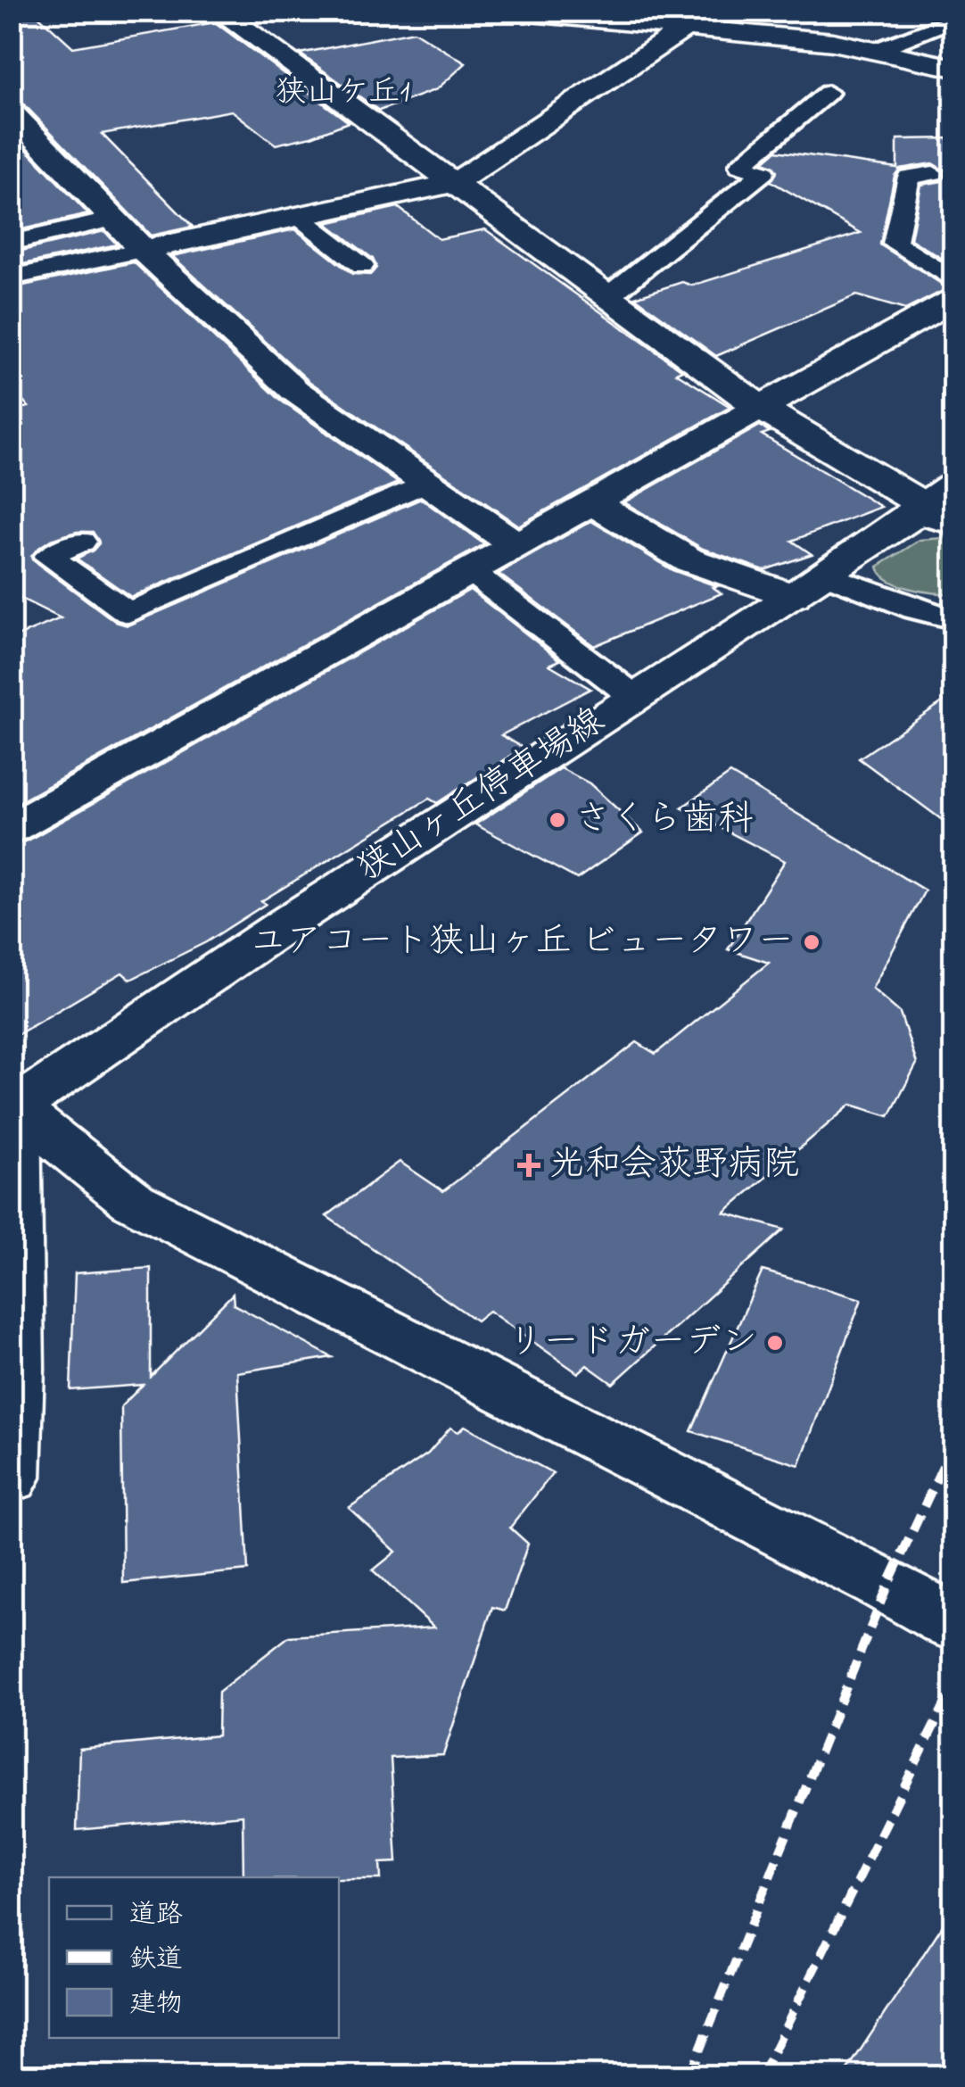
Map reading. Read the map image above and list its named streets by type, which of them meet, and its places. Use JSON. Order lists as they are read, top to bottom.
{
  "streets": {
    "street": ["狭山ヶ丘停車場線"]
  },
  "districts": ["狭山ケ丘1"],
  "places": {
    "other": ["さくら歯科", "ユアコート狭山ヶ丘 ビュータワー", "リードガーデン"],
    "health": ["光和会荻野病院"]
  },
  "legend": ["道路", "鉄道", "建物"]
}
